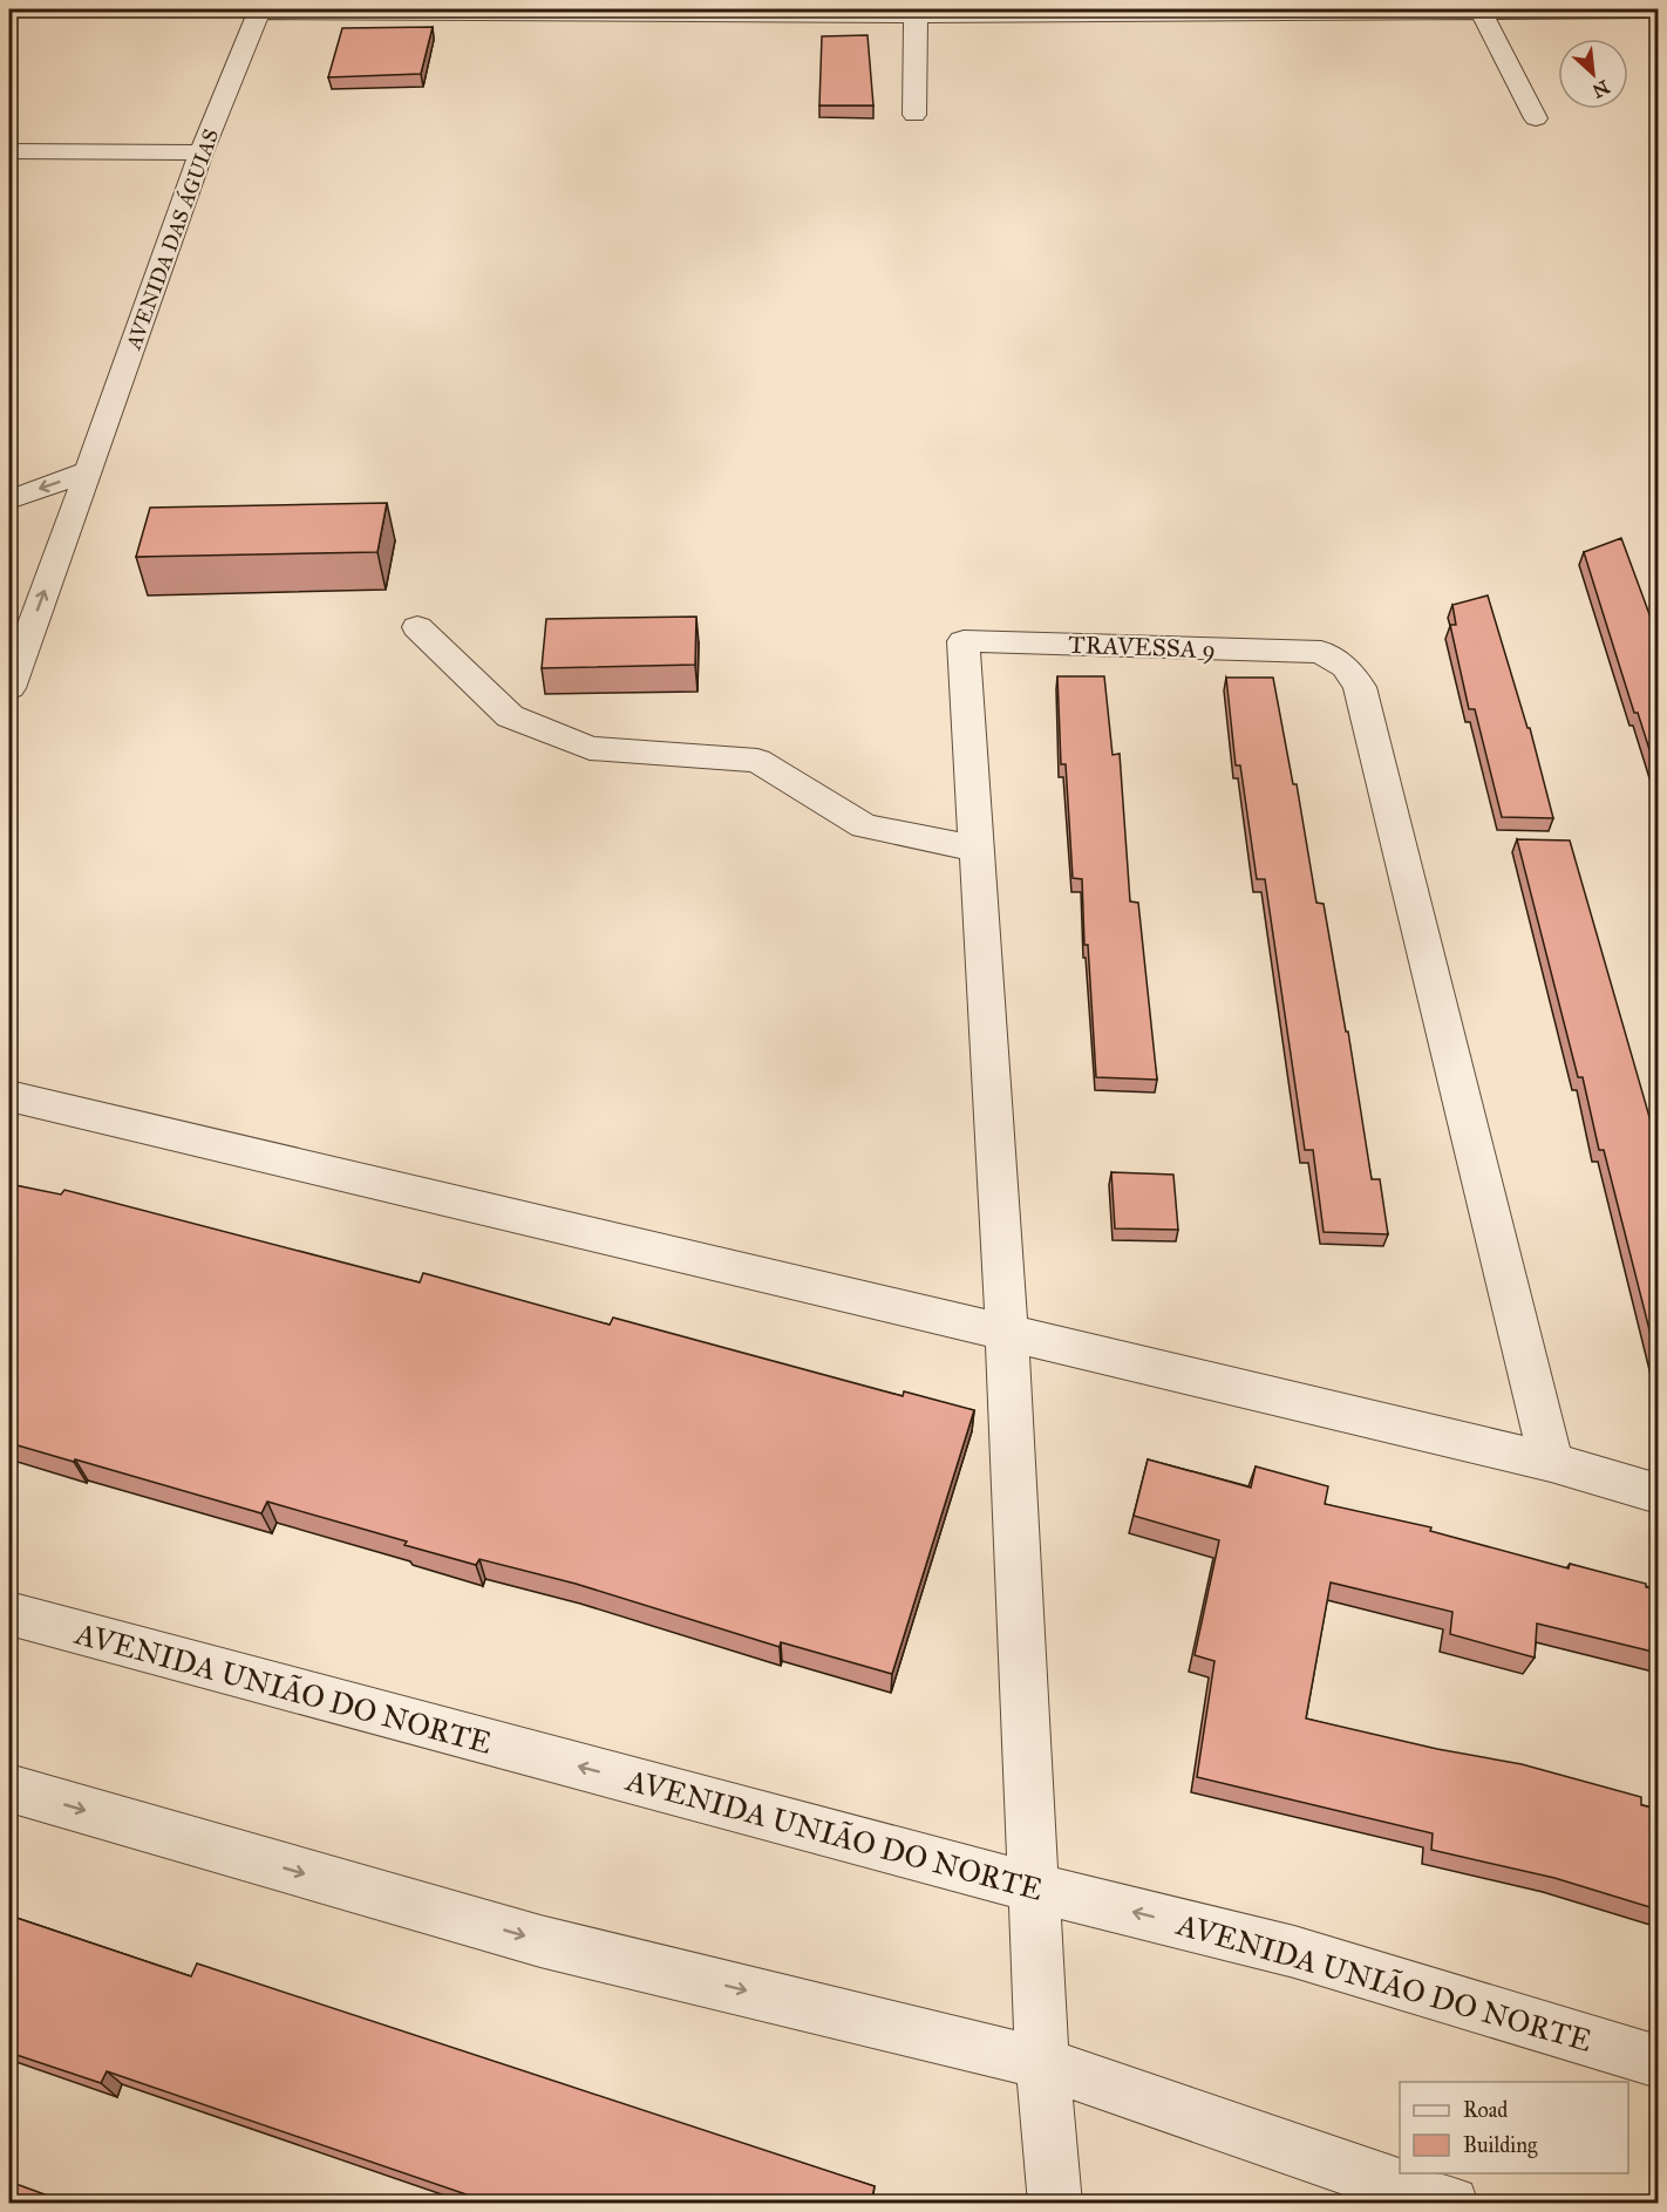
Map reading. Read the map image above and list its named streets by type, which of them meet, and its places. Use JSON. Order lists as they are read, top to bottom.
{
  "streets": {
    "street": ["AVENIDA DAS ÁGUIAS", "TRAVESSA 9", "AVENIDA UNIÃO DO NORTE"]
  },
  "legend": ["Road", "Building"],
  "north": "bottom right"
}
